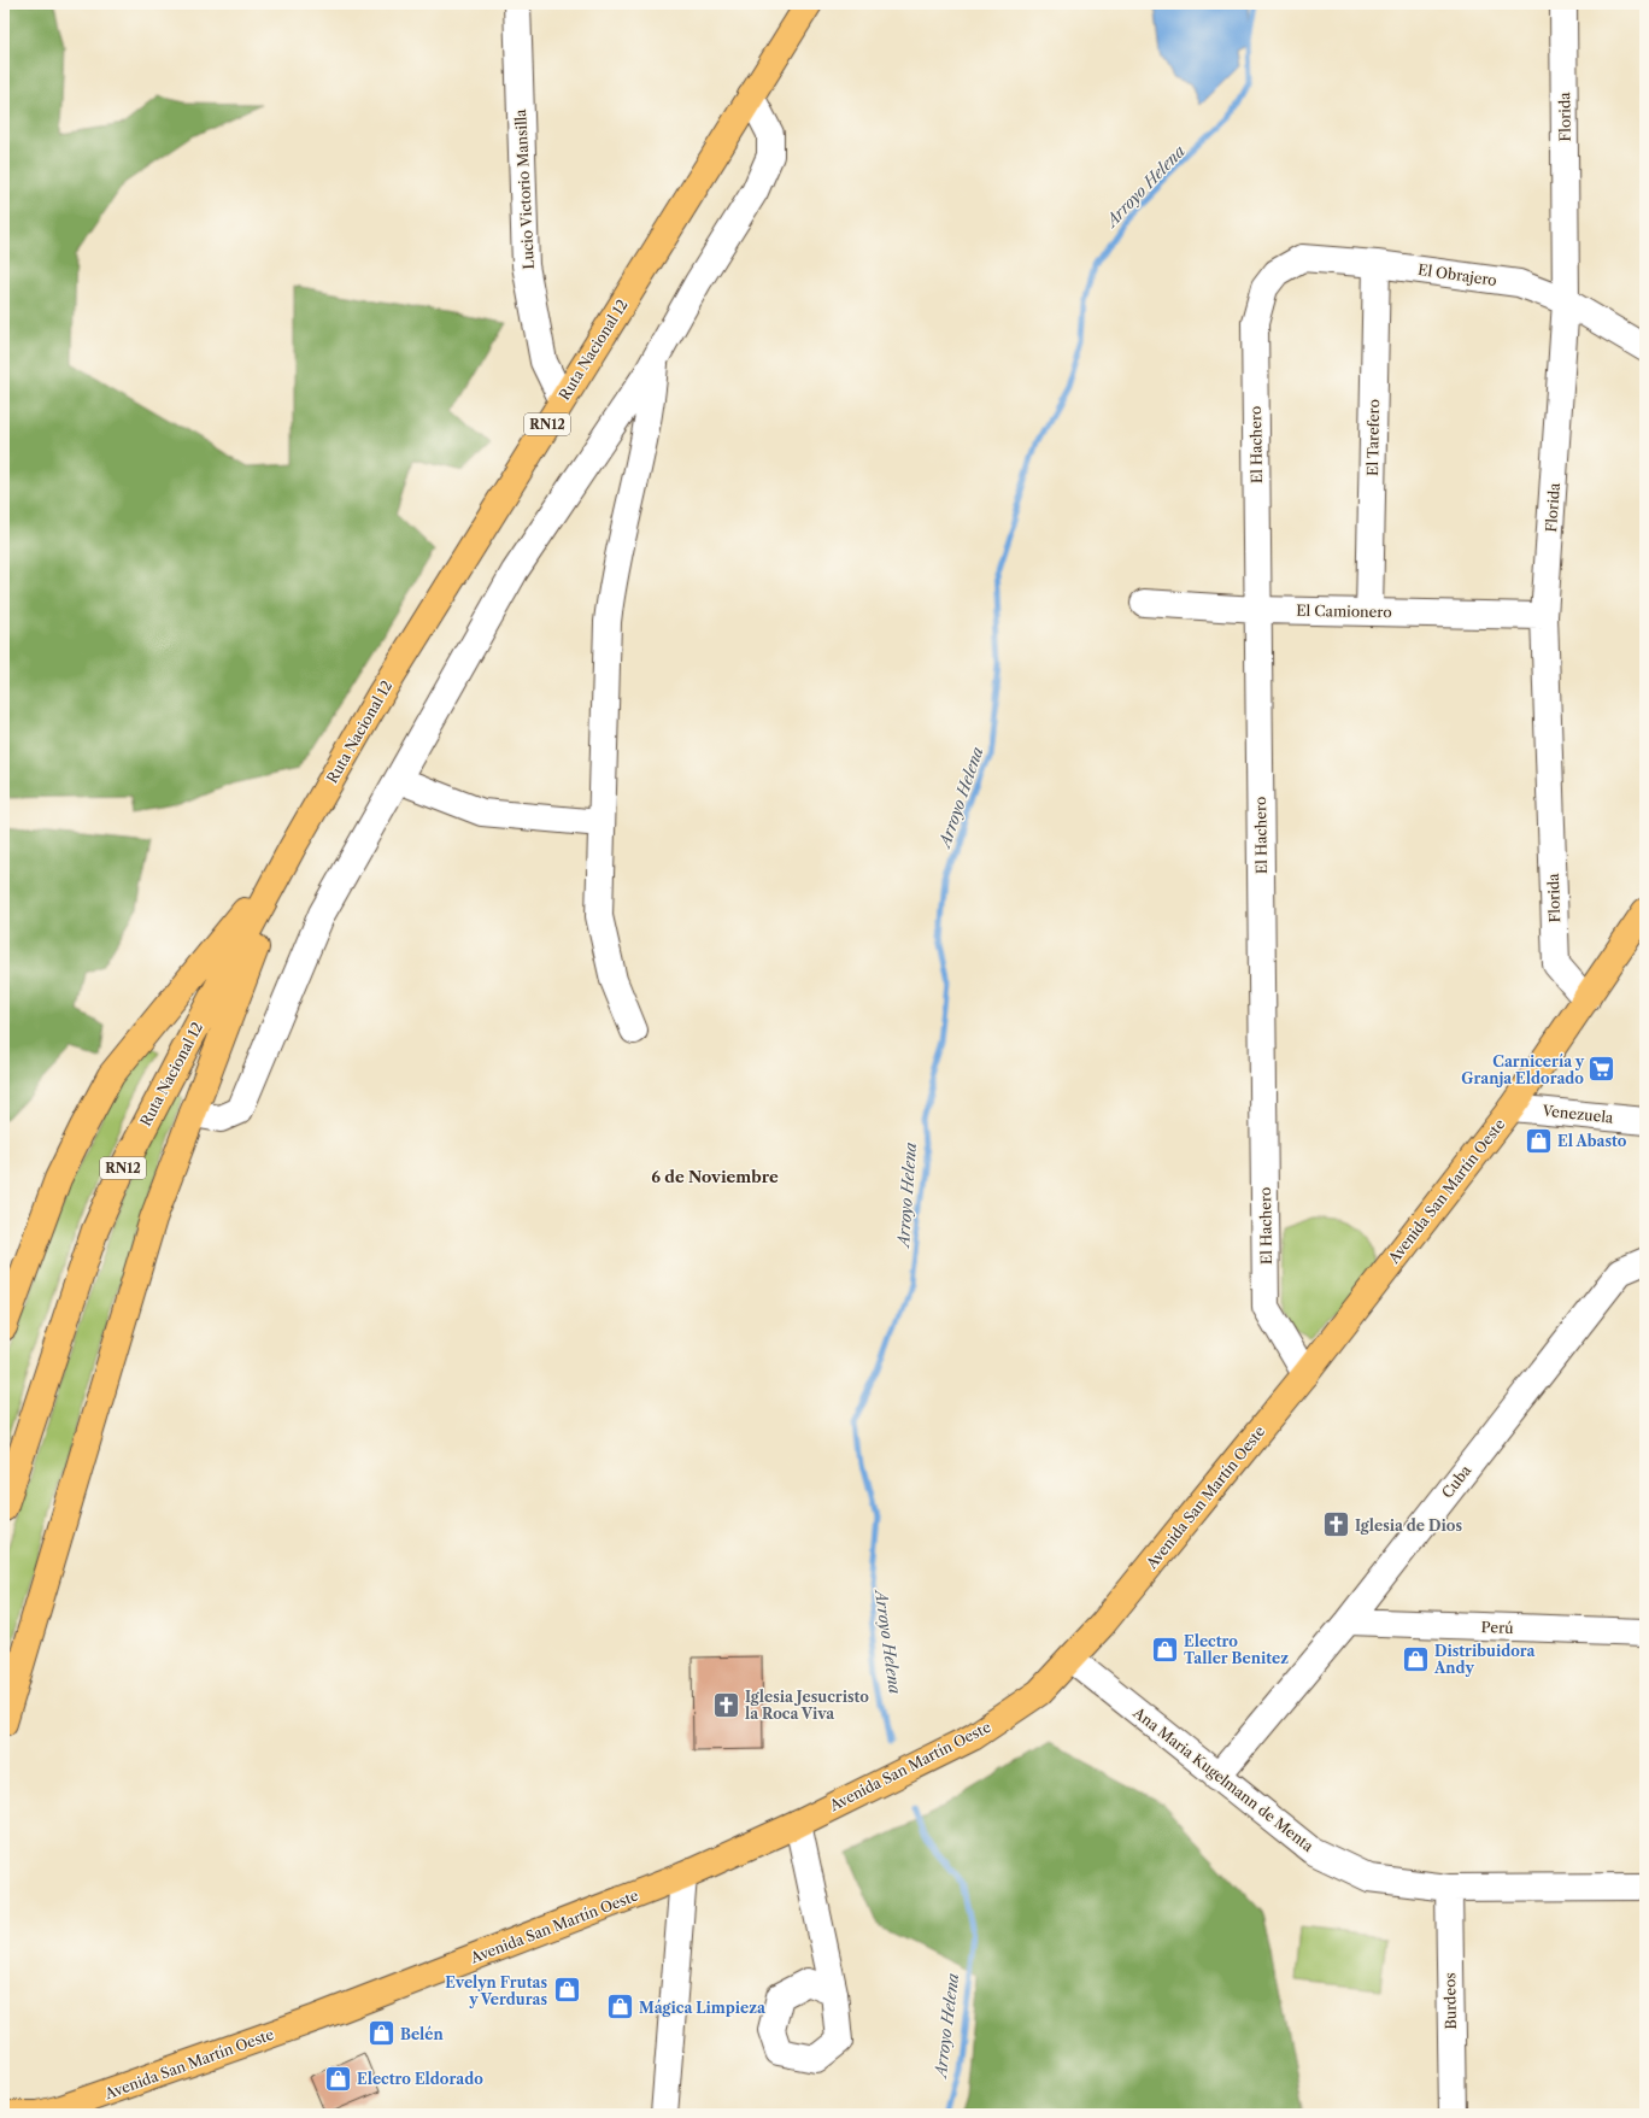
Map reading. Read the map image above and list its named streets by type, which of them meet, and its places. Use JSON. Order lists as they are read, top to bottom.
{
  "streets": {
    "main road": ["Ruta Nacional 12", "RN12", "Avenida San Martín Oeste"],
    "street": [
      "Florida",
      "Lucio Victorio Mansilla",
      "El Obrajero",
      "El Tarefero",
      "El Hachero",
      "El Camionero",
      "Venezuela",
      "Cuba",
      "Perú",
      "Ana Maria Kugelmann de Menta",
      "Burdeos"
    ]
  },
  "crossings": [
    ["Florida", "El Obrajero"],
    ["Florida", "El Camionero"],
    ["Florida", "Avenida San Martín Oeste"],
    ["Lucio Victorio Mansilla", "Ruta Nacional 12"],
    ["El Obrajero", "El Tarefero"],
    ["El Obrajero", "El Hachero"],
    ["El Tarefero", "El Camionero"],
    ["El Hachero", "El Camionero"],
    ["El Hachero", "Avenida San Martín Oeste"],
    ["Venezuela", "Avenida San Martín Oeste"],
    ["Avenida San Martín Oeste", "Ana Maria Kugelmann de Menta"],
    ["Cuba", "Perú"],
    ["Cuba", "Ana Maria Kugelmann de Menta"],
    ["Ana Maria Kugelmann de Menta", "Burdeos"]
  ],
  "districts": ["6 de Noviembre"],
  "water": ["Arroyo Helena"],
  "places": {
    "supermarket": ["Carnicería y Granja Eldorado"],
    "shop": [
      "El Abasto",
      "Electro Taller Benitez",
      "Distribuidora Andy",
      "Evelyn Frutas y Verduras",
      "Mágica Limpieza",
      "Belén",
      "Electro Eldorado"
    ],
    "church": ["Iglesia de Dios", "Iglesia Jesucristo la Roca Viva"]
  }
}
